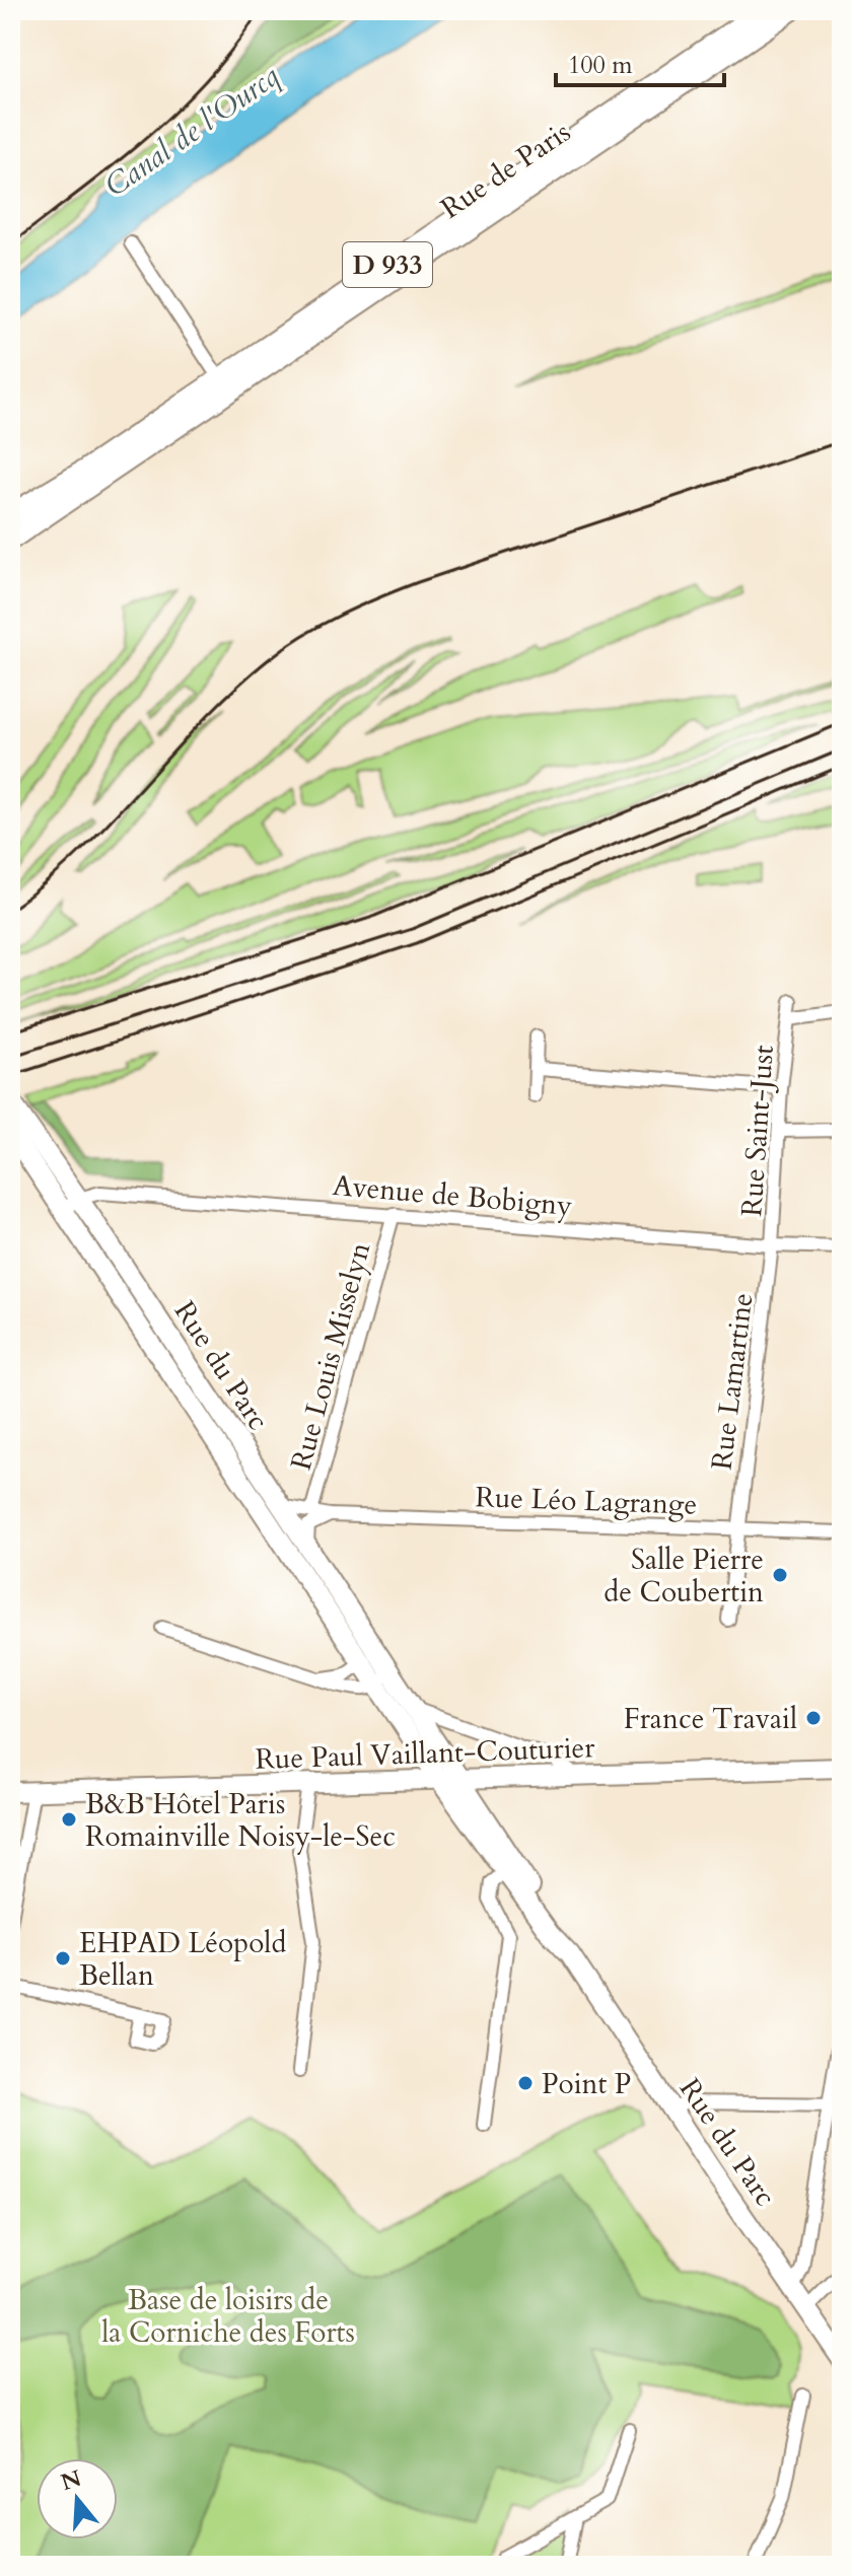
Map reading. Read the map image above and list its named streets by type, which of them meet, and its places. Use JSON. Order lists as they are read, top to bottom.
{
  "streets": {
    "main road": [
      "Rue de Paris",
      "D 933",
      "Rue du Parc",
      "Rue Paul Vaillant-Couturier"
    ],
    "street": [
      "Rue Saint-Just",
      "Avenue de Bobigny",
      "Rue Louis Misselyn",
      "Rue Lamartine",
      "Rue Léo Lagrange"
    ]
  },
  "crossings": [
    ["Rue Saint-Just", "Avenue de Bobigny"],
    ["Rue Saint-Just", "Rue Lamartine"],
    ["Avenue de Bobigny", "Rue Louis Misselyn"],
    ["Avenue de Bobigny", "Rue du Parc"],
    ["Avenue de Bobigny", "Rue Lamartine"],
    ["Rue Louis Misselyn", "Rue Léo Lagrange"],
    ["Rue du Parc", "Rue Léo Lagrange"],
    ["Rue du Parc", "Rue Paul Vaillant-Couturier"],
    ["Rue Lamartine", "Rue Léo Lagrange"]
  ],
  "water": ["Canal de l'Ourcq"],
  "parks": ["Base de loisirs de la Corniche des Forts"],
  "places": [
    "Salle Pierre de Coubertin",
    "France Travail",
    "B&B Hôtel Paris Romainville Noisy-le-Sec",
    "EHPAD Léopold Bellan",
    "Point P"
  ],
  "scale_bar": "100 m",
  "north": "top"
}
